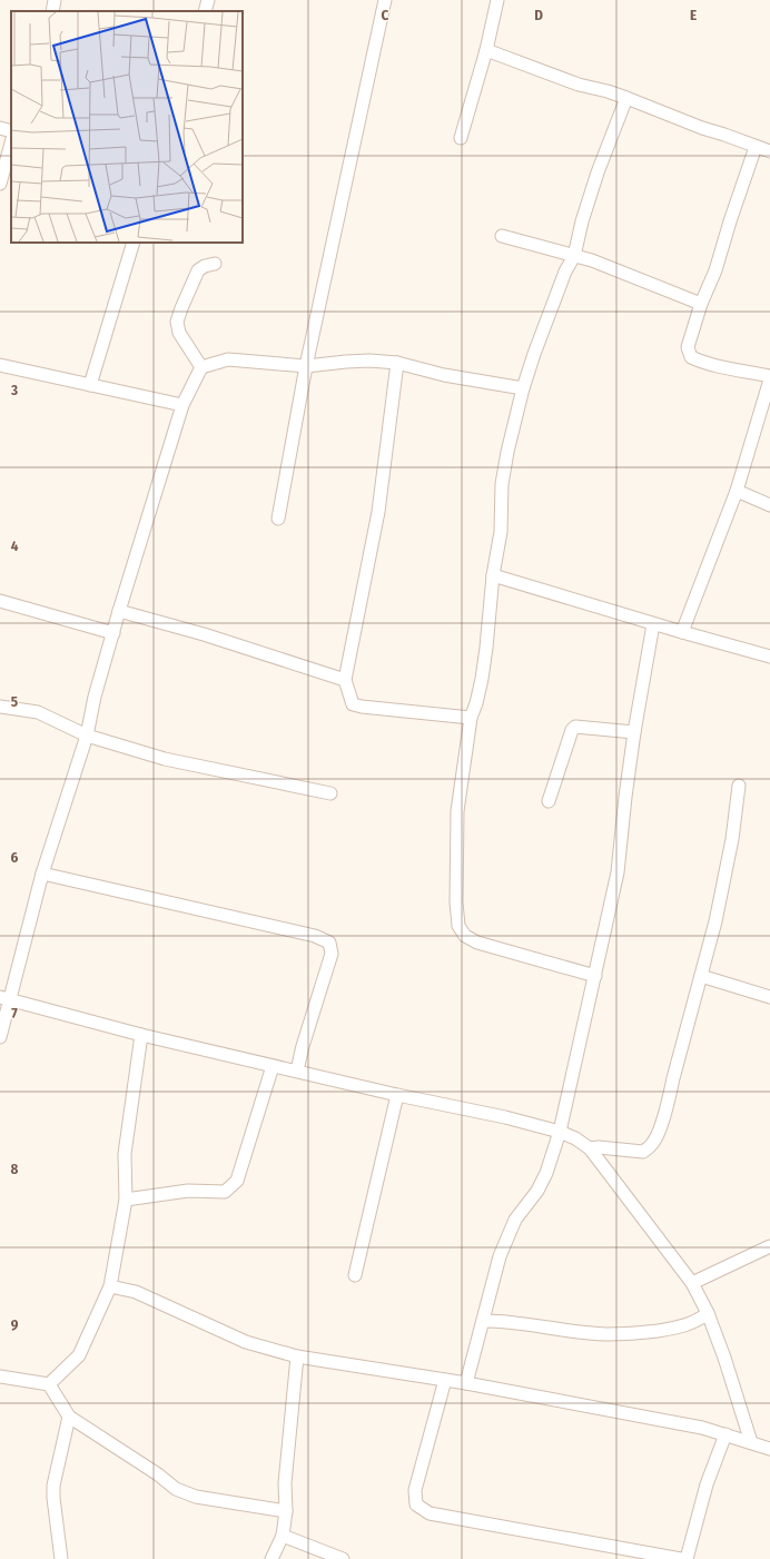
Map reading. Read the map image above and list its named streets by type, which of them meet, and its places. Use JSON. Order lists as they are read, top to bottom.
{
  "grid": {
    "columns": ["C", "D", "E"],
    "rows": [
      "3",
      "4",
      "5",
      "6",
      "7",
      "8",
      "9"
    ]
  }
}
